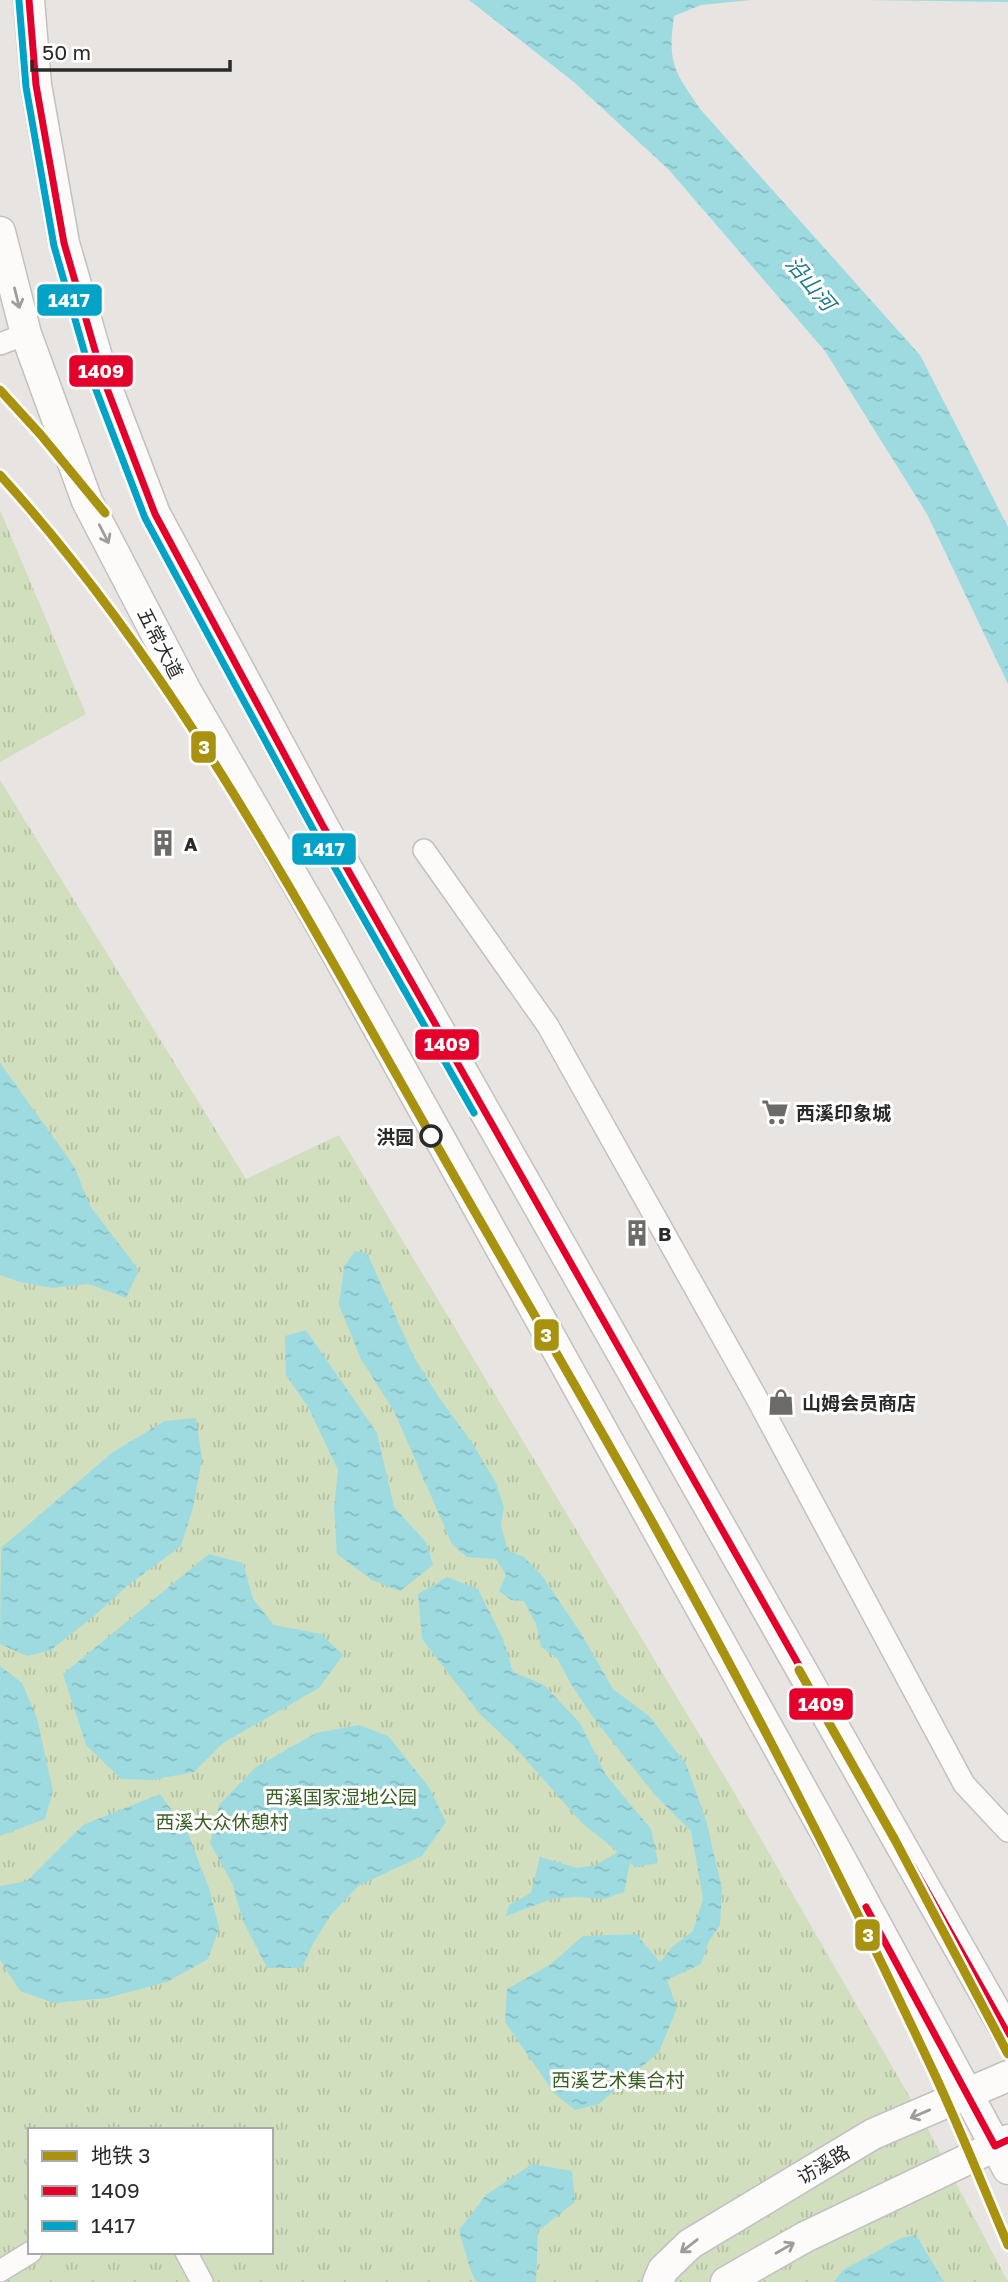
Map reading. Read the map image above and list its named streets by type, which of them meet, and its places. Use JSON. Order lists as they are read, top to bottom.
{
  "streets": {
    "main road": ["五常大道", "访溪路"]
  },
  "crossings": [
    ["五常大道", "访溪路"]
  ],
  "water": ["沿山河"],
  "parks": ["西溪国家湿地公园", "西溪大众休憩村", "西溪艺术集合村"],
  "places": {
    "building": ["A", "B"],
    "supermarket": ["西溪印象城"],
    "other": ["洪园"],
    "shop": ["山姆会员商店"]
  },
  "lines": ["transit line 1409", "transit line 1417", "metro line 3"],
  "legend": ["地铁 3", "1409", "1417"],
  "scale_bar": "50 m"
}
